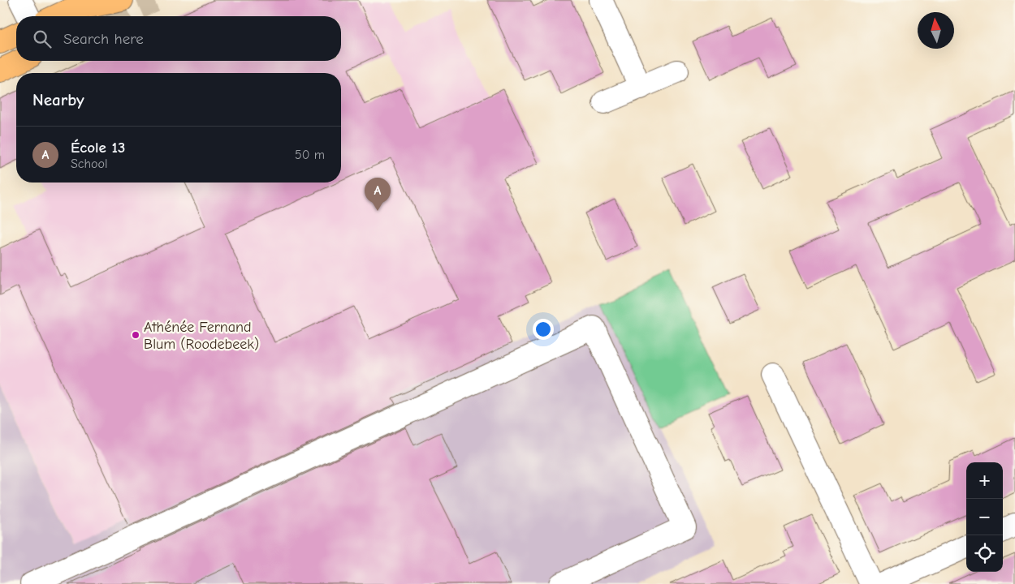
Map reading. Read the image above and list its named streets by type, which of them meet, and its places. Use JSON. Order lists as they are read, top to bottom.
{
  "places": ["Athénée Fernand Blum (Roodebeek)"],
  "north": "top",
  "page": {
    "search": "Search here",
    "heading": "Nearby",
    "list": [
      {
        "mark": "A",
        "name": "École 13",
        "note": "School",
        "value": "50 m"
      }
    ],
    "pins": "A",
    "map_buttons": ["+", "−"]
  }
}
